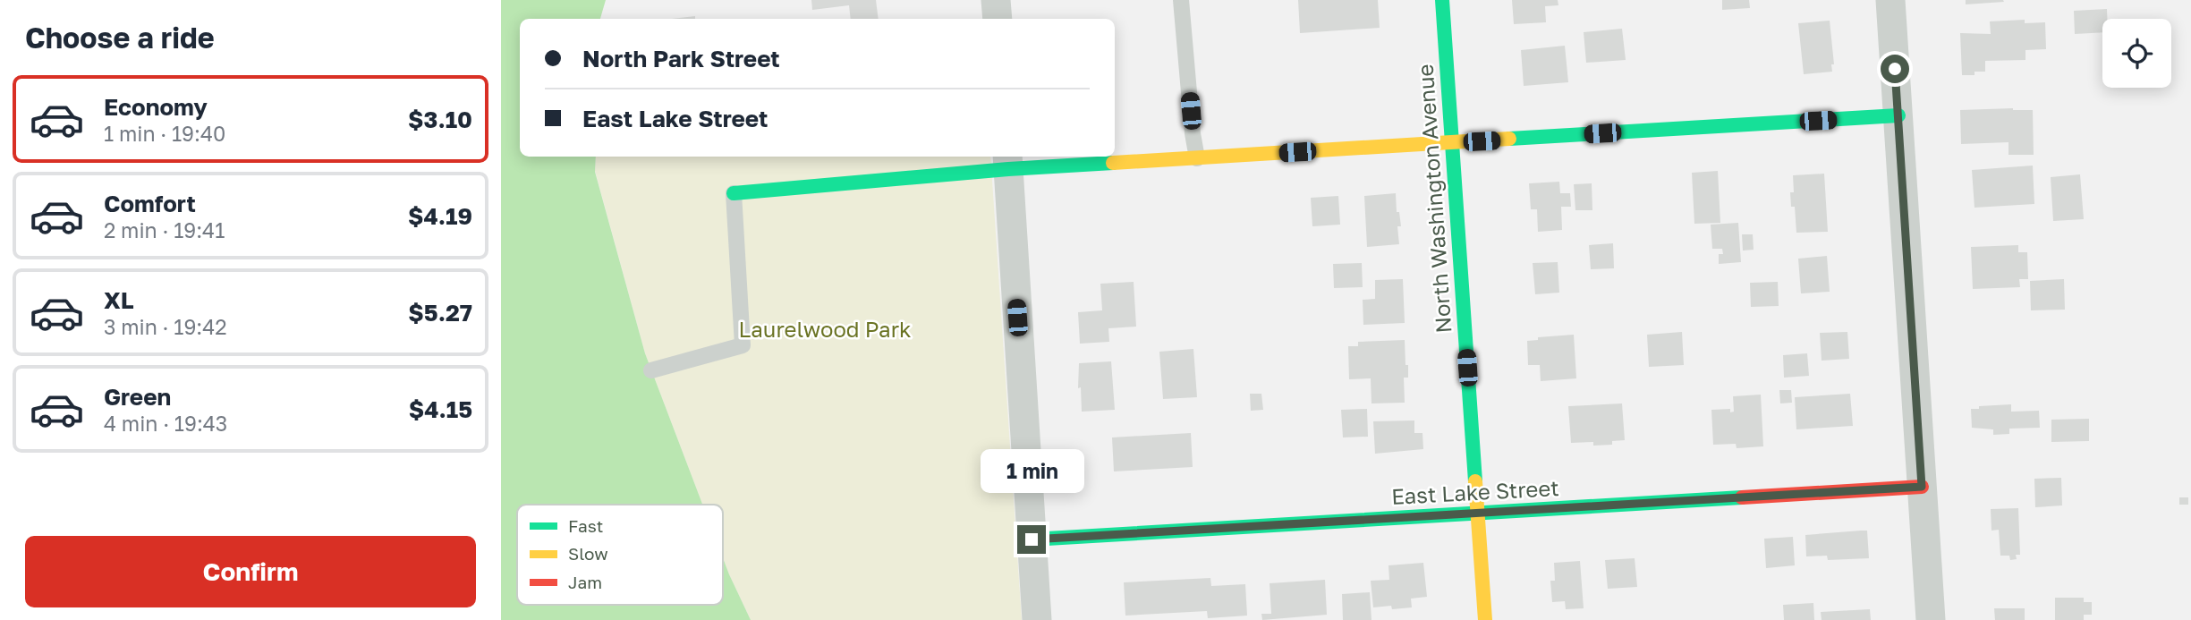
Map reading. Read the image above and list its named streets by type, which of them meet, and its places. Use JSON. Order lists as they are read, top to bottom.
{
  "streets": {
    "street": ["North Washington Avenue", "East Lake Street"]
  },
  "crossings": [
    ["North Washington Avenue", "East Lake Street"]
  ],
  "parks": ["Laurelwood Park"],
  "legend": ["Fast", "Slow", "Jam"],
  "page": {
    "heading": "Choose a ride",
    "banner": ["North Park Street", "East Lake Street"],
    "list": [
      {
        "name": "Economy",
        "note": "1 min · 19:40",
        "value": "$3.10"
      },
      {
        "name": "Comfort",
        "note": "2 min · 19:41",
        "value": "$4.19"
      },
      {
        "name": "XL",
        "note": "3 min · 19:42",
        "value": "$5.27"
      },
      {
        "name": "Green",
        "note": "4 min · 19:43",
        "value": "$4.15"
      }
    ],
    "bubble": "1 min",
    "buttons": "Confirm"
  }
}
